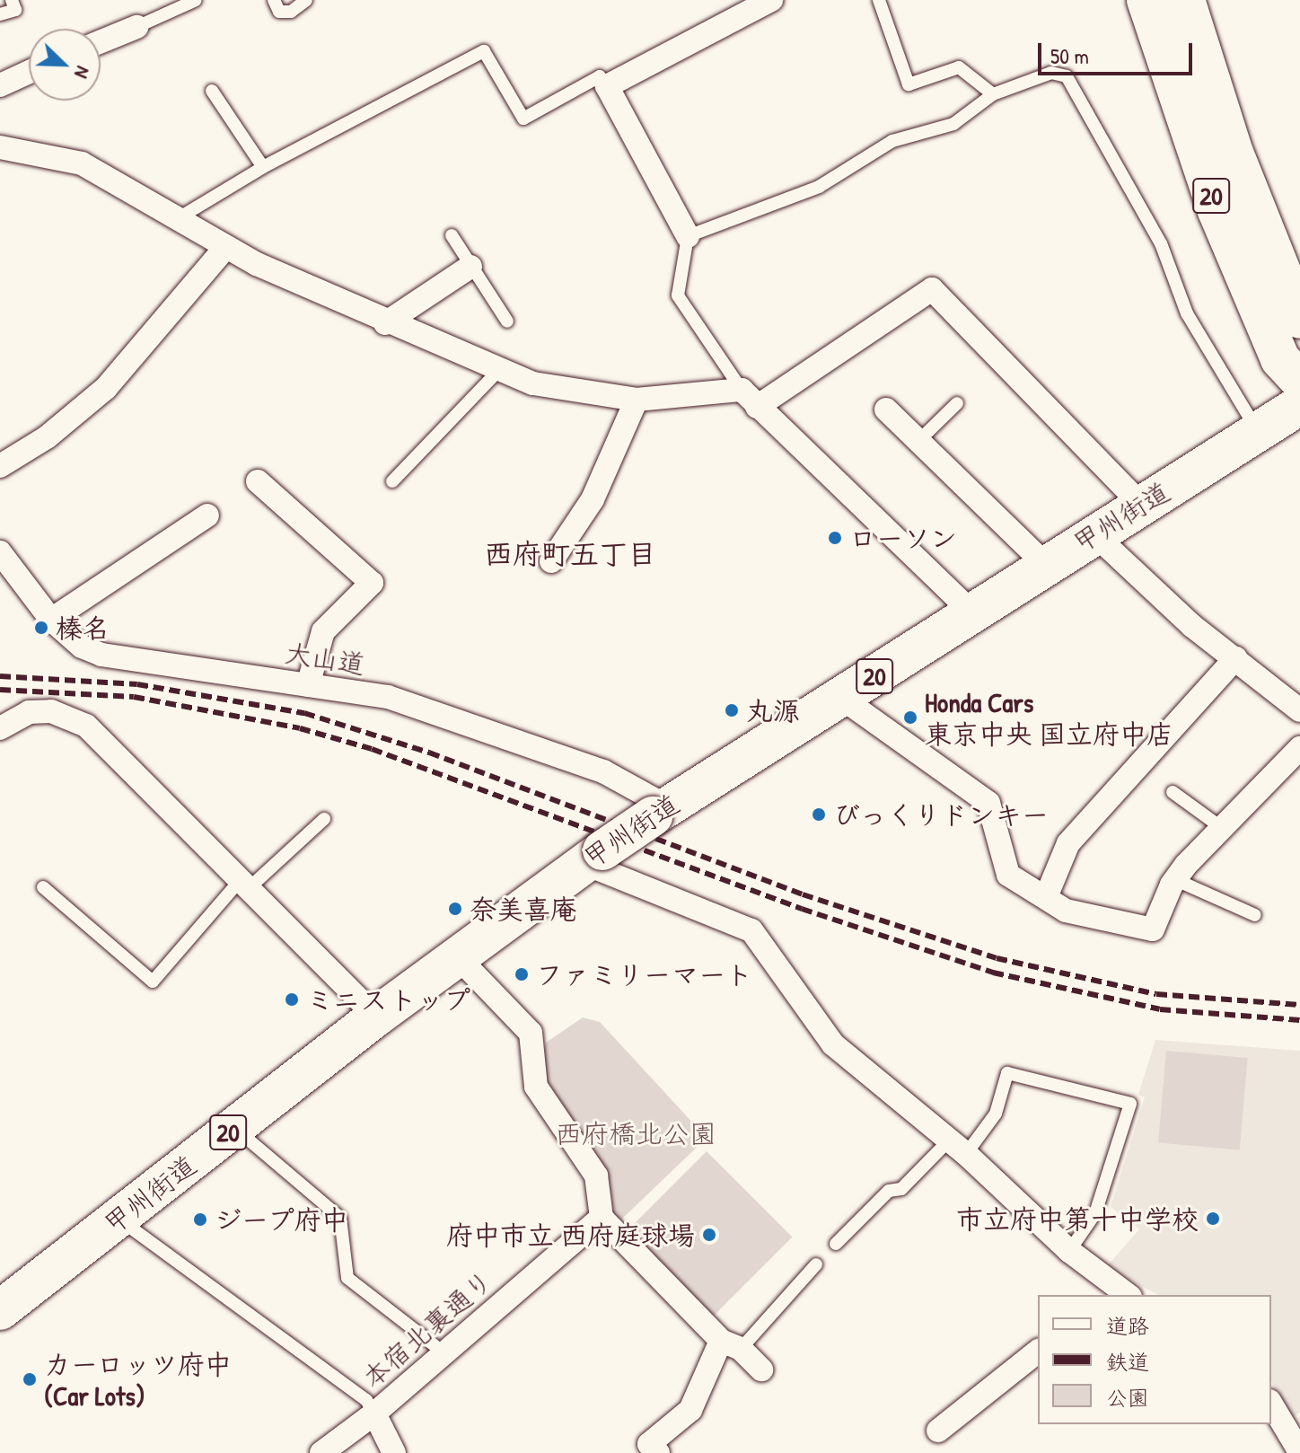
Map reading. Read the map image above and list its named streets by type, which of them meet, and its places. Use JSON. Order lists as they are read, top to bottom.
{
  "streets": {
    "highway": ["20", "甲州街道"],
    "street": ["大山道", "本宿北裏通り"]
  },
  "crossings": [
    ["甲州街道", "大山道"]
  ],
  "districts": ["西府町五丁目"],
  "parks": ["西府橋北公園"],
  "places": [
    "ローソン",
    "榛名",
    "丸源",
    "Honda Cars 東京中央 国立府中店",
    "びっくりドンキー",
    "奈美喜庵",
    "ファミリーマート",
    "ミニストップ",
    "市立府中第十中学校",
    "ジープ府中",
    "府中市立 西府庭球場",
    "カーロッツ府中 (Car Lots)"
  ],
  "legend": ["道路", "鉄道", "公園"],
  "scale_bar": "50 m",
  "north": "bottom right"
}
